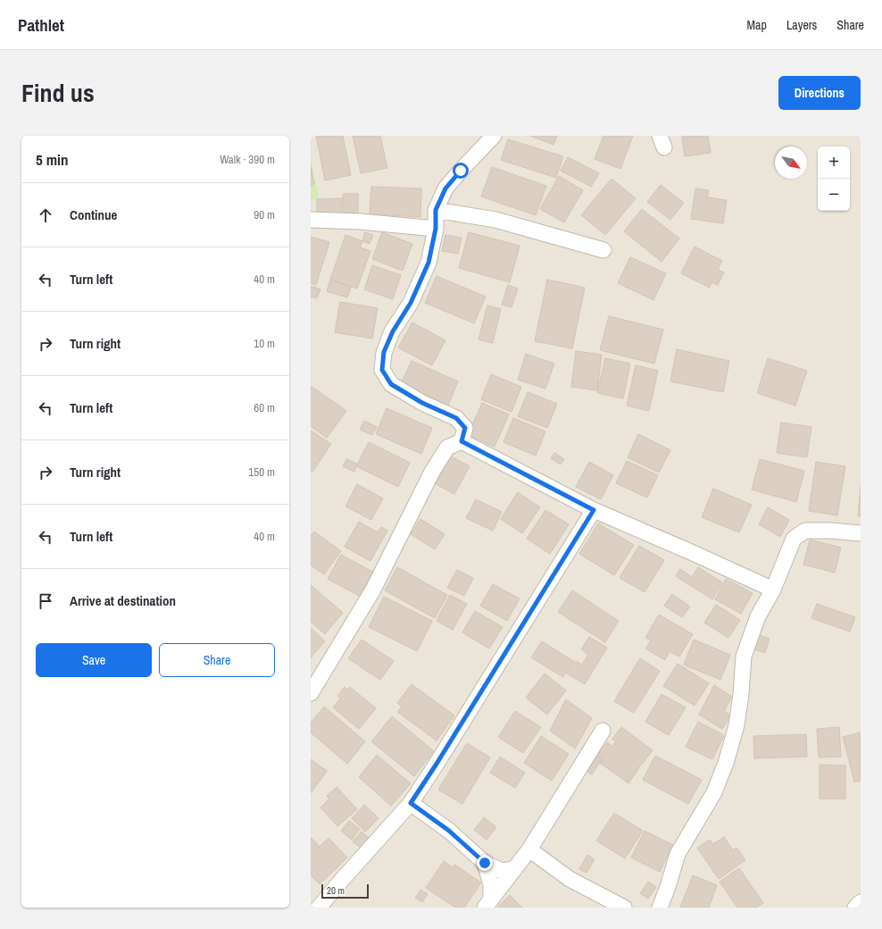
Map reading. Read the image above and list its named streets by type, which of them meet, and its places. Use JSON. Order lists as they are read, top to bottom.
{
  "scale_bar": "20 m",
  "north": "bottom right",
  "page": {
    "header": "Pathlet",
    "nav": ["Map", "Layers", "Share"],
    "title": "Find us",
    "buttons": [
      "Directions",
      ["Save", "Share"]
    ],
    "heading": ["5 min", "Walk · 390 m"],
    "map_buttons": ["+", "−"],
    "list": [
      ["Continue", "90 m"],
      ["Turn left", "40 m"],
      ["Turn right", "10 m"],
      ["Turn left", "60 m"],
      ["Turn right", "150 m"],
      ["Turn left", "40 m"],
      "Arrive at destination"
    ],
    "scale": "20 m"
  }
}
